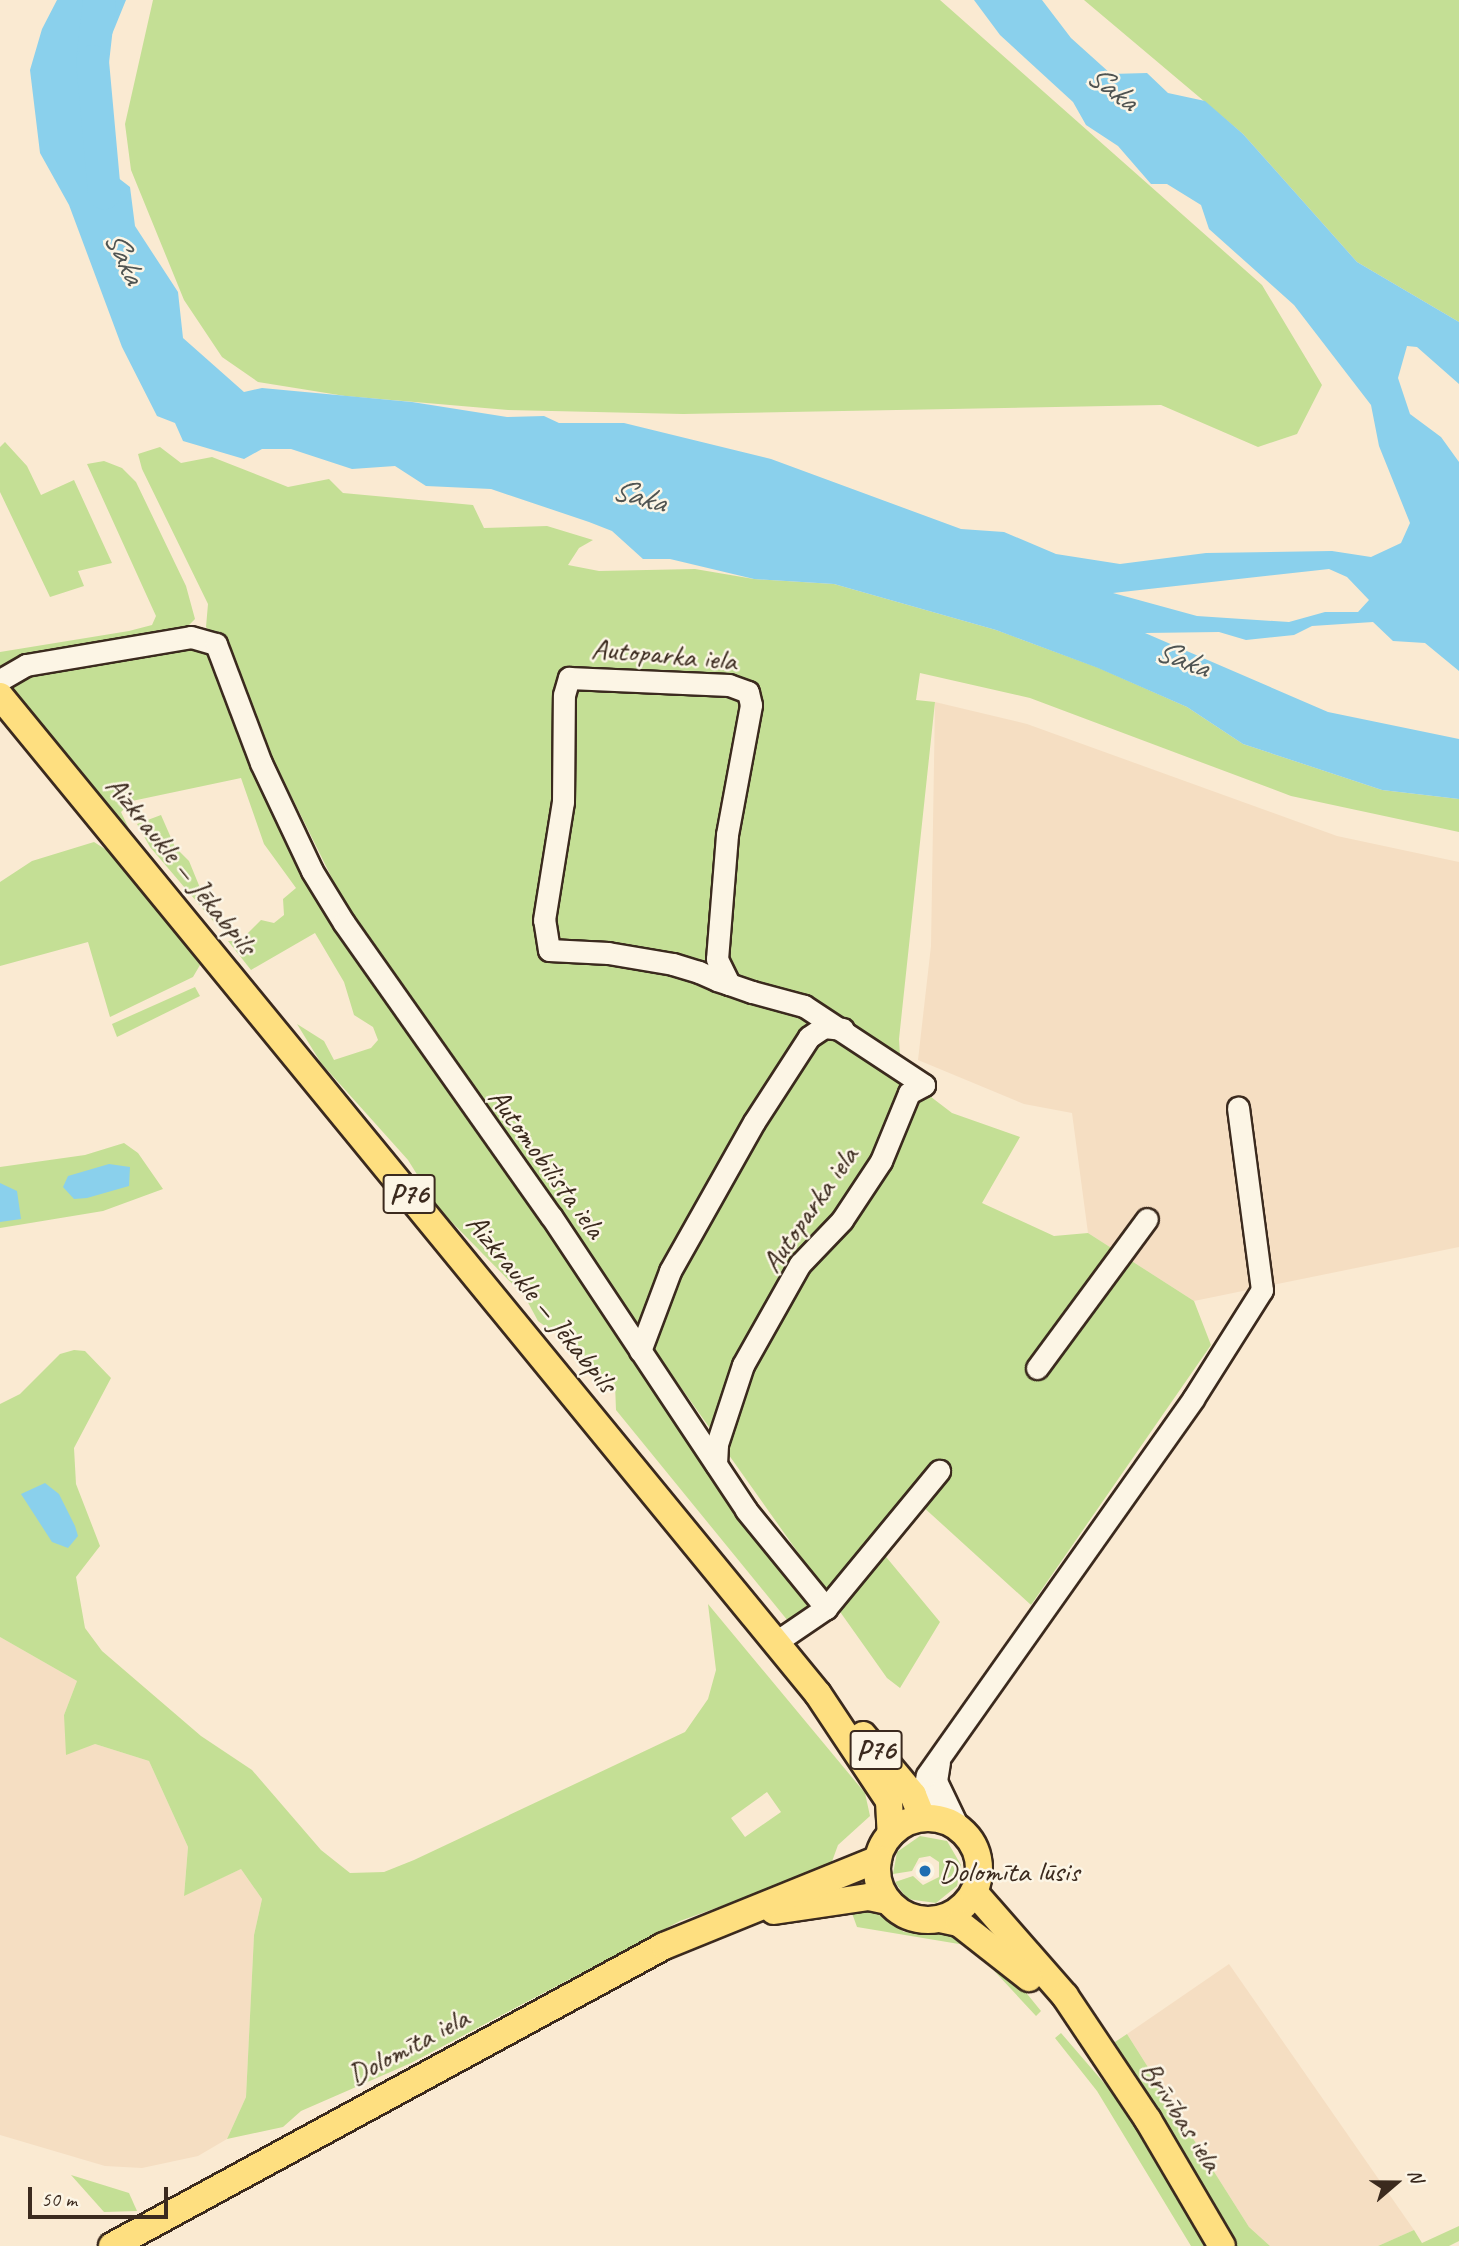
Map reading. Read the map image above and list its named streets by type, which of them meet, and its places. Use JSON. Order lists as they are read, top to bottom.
{
  "streets": {
    "main road": [
      "Aizkraukle — Jēkabpils",
      "P76",
      "Dolomīta iela",
      "Brīvības iela"
    ],
    "street": ["Autoparka iela", "Automobīlista iela"]
  },
  "crossings": [
    ["Autoparka iela", "Automobīlista iela"],
    ["Aizkraukle — Jēkabpils", "P76"],
    ["Aizkraukle — Jēkabpils", "Dolomīta iela"],
    ["Aizkraukle — Jēkabpils", "Brīvības iela"],
    ["P76", "Dolomīta iela"],
    ["P76", "Brīvības iela"],
    ["Dolomīta iela", "Brīvības iela"]
  ],
  "water": ["Saka"],
  "places": ["Dolomīta lūsis"],
  "scale_bar": "50 m",
  "north": "right"
}
